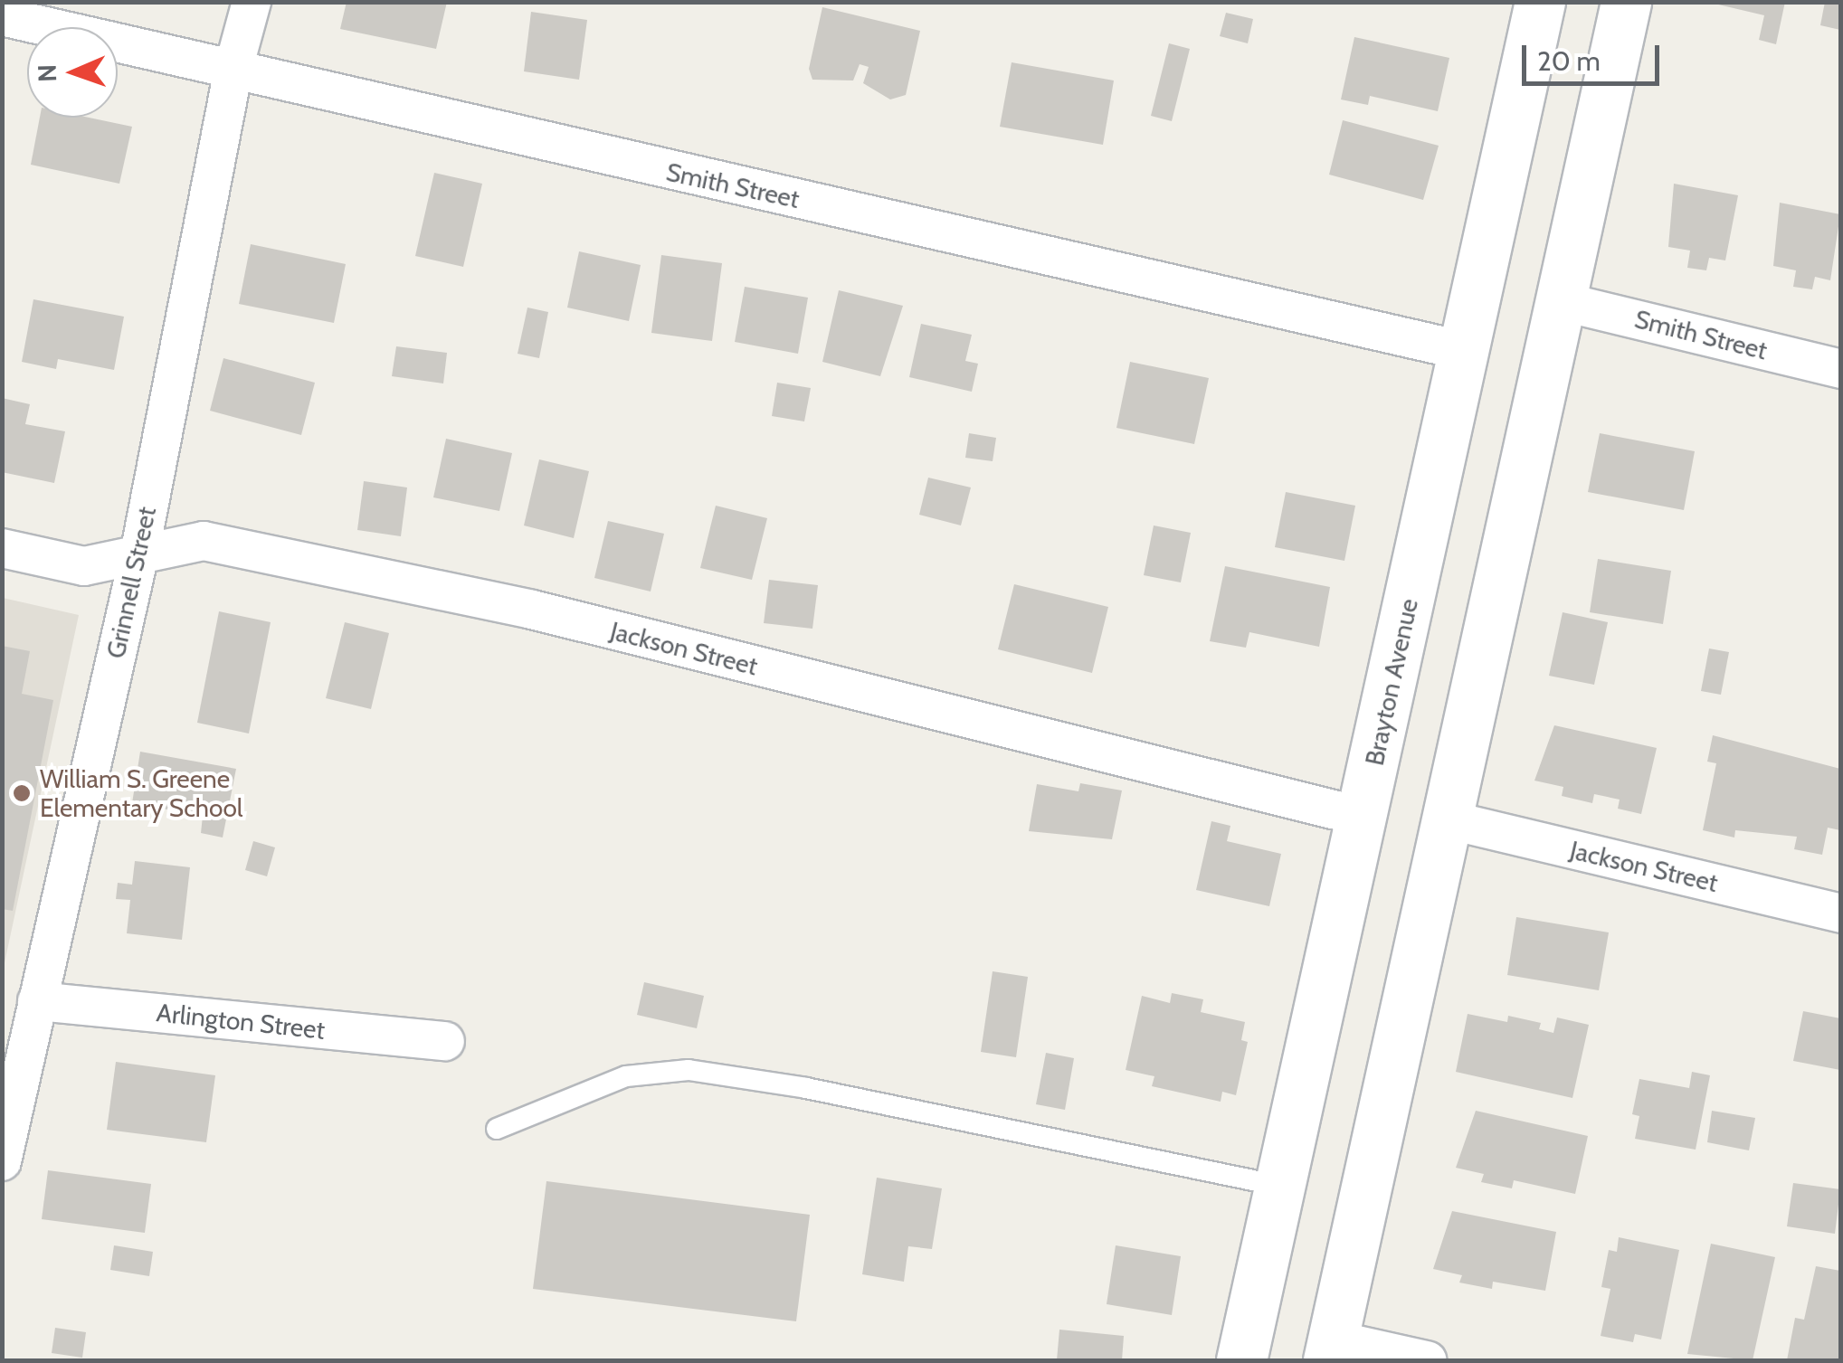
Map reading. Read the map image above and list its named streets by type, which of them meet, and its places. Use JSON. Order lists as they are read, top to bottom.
{
  "streets": {
    "main road": ["Brayton Avenue"],
    "street": [
      "Smith Street",
      "Grinnell Street",
      "Jackson Street",
      "Arlington Street"
    ]
  },
  "crossings": [
    ["Smith Street", "Grinnell Street"],
    ["Smith Street", "Brayton Avenue"],
    ["Grinnell Street", "Jackson Street"],
    ["Grinnell Street", "Arlington Street"],
    ["Jackson Street", "Brayton Avenue"]
  ],
  "places": ["William S. Greene Elementary School"],
  "scale_bar": "20 m",
  "north": "left"
}
